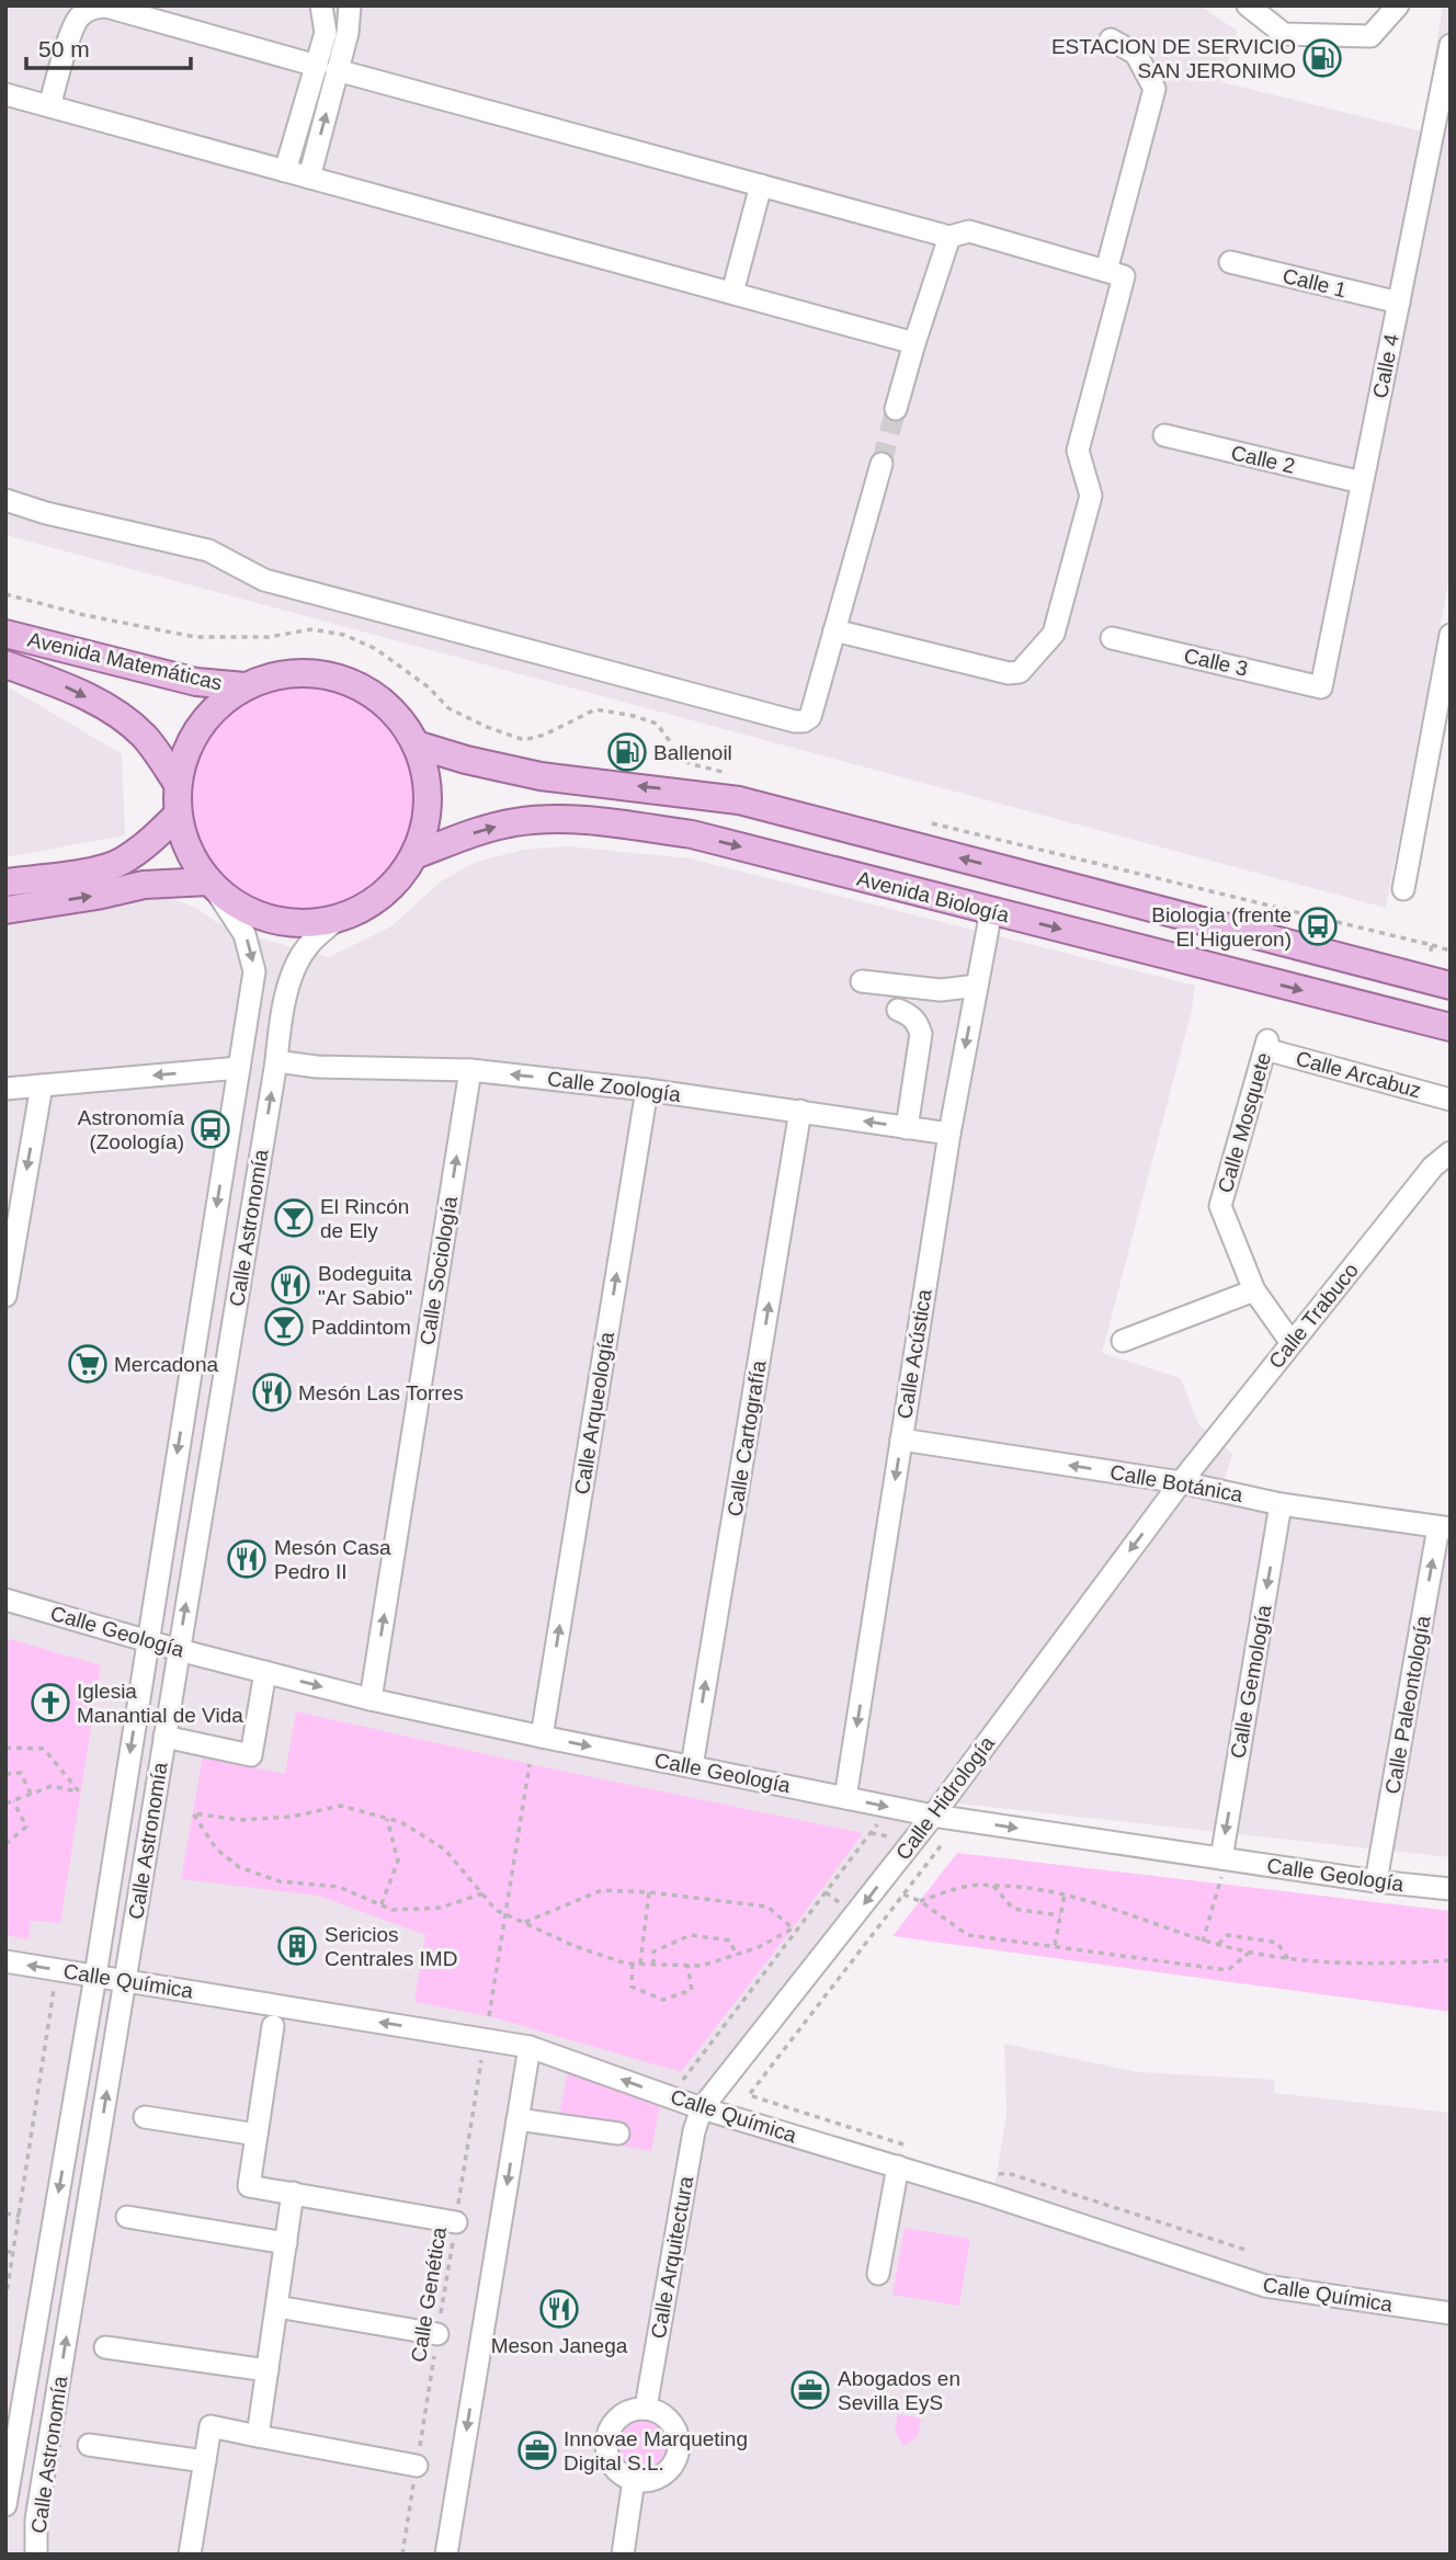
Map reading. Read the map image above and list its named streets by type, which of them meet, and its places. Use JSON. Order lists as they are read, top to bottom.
{
  "streets": {
    "main road": ["Avenida Matemáticas", "Avenida Biología"],
    "street": [
      "Calle 1",
      "Calle 4",
      "Calle 2",
      "Calle 3",
      "Calle Arcabuz",
      "Calle Zoología",
      "Calle Mosquete",
      "Calle Astronomía",
      "Calle Sociología",
      "Calle Trabuco",
      "Calle Acústica",
      "Calle Arqueología",
      "Calle Cartografía",
      "Calle Botánica",
      "Calle Geología",
      "Calle Gemología",
      "Calle Paleontología",
      "Calle Hidrología",
      "Calle Química",
      "Calle Arquitectura"
    ],
    "path": ["Calle Genética"]
  },
  "crossings": [
    ["Calle 1", "Calle 4"],
    ["Calle 4", "Calle 2"],
    ["Calle 4", "Calle 3"],
    ["Avenida Matemáticas", "Avenida Biología"],
    ["Avenida Matemáticas", "Calle Astronomía"],
    ["Avenida Biología", "Calle Astronomía"],
    ["Avenida Biología", "Calle Acústica"],
    ["Calle Arcabuz", "Calle Mosquete"],
    ["Calle Zoología", "Calle Astronomía"],
    ["Calle Zoología", "Calle Sociología"],
    ["Calle Zoología", "Calle Acústica"],
    ["Calle Zoología", "Calle Arqueología"],
    ["Calle Zoología", "Calle Cartografía"],
    ["Calle Mosquete", "Calle Trabuco"],
    ["Calle Astronomía", "Calle Geología"],
    ["Calle Astronomía", "Calle Química"],
    ["Calle Sociología", "Calle Geología"],
    ["Calle Trabuco", "Calle Botánica"],
    ["Calle Trabuco", "Calle Hidrología"],
    ["Calle Acústica", "Calle Botánica"],
    ["Calle Acústica", "Calle Geología"],
    ["Calle Arqueología", "Calle Geología"],
    ["Calle Cartografía", "Calle Geología"],
    ["Calle Botánica", "Calle Gemología"],
    ["Calle Botánica", "Calle Paleontología"],
    ["Calle Botánica", "Calle Hidrología"],
    ["Calle Geología", "Calle Gemología"],
    ["Calle Geología", "Calle Paleontología"],
    ["Calle Geología", "Calle Hidrología"],
    ["Calle Hidrología", "Calle Química"],
    ["Calle Hidrología", "Calle Arquitectura"],
    ["Calle Química", "Calle Arquitectura"],
    ["Calle Química", "Calle Genética"]
  ],
  "one_way": [
    "Calle Zoología",
    "Calle Sociología",
    "Calle Acústica",
    "Calle Arqueología",
    "Calle Cartografía",
    "Calle Botánica",
    "Calle Geología",
    "Calle Gemología",
    "Calle Paleontología",
    "Calle Hidrología"
  ],
  "places": {
    "fuel station": ["ESTACION DE SERVICIO SAN JERONIMO", "Ballenoil"],
    "bus stop": ["Biologia (frente El Higueron)", "Astronomía (Zoología)"],
    "bar": ["El Rincón de Ely", "Paddintom"],
    "restaurant": [
      "Bodeguita \"Ar Sabio\"",
      "Mesón Las Torres",
      "Mesón Casa Pedro II",
      "Meson Janega"
    ],
    "supermarket": ["Mercadona"],
    "church": ["Iglesia Manantial de Vida"],
    "building": ["Sericios Centrales IMD"],
    "office": ["Abogados en Sevilla EyS", "Innovae Marqueting Digital S.L."]
  },
  "scale_bar": "50 m"
}
